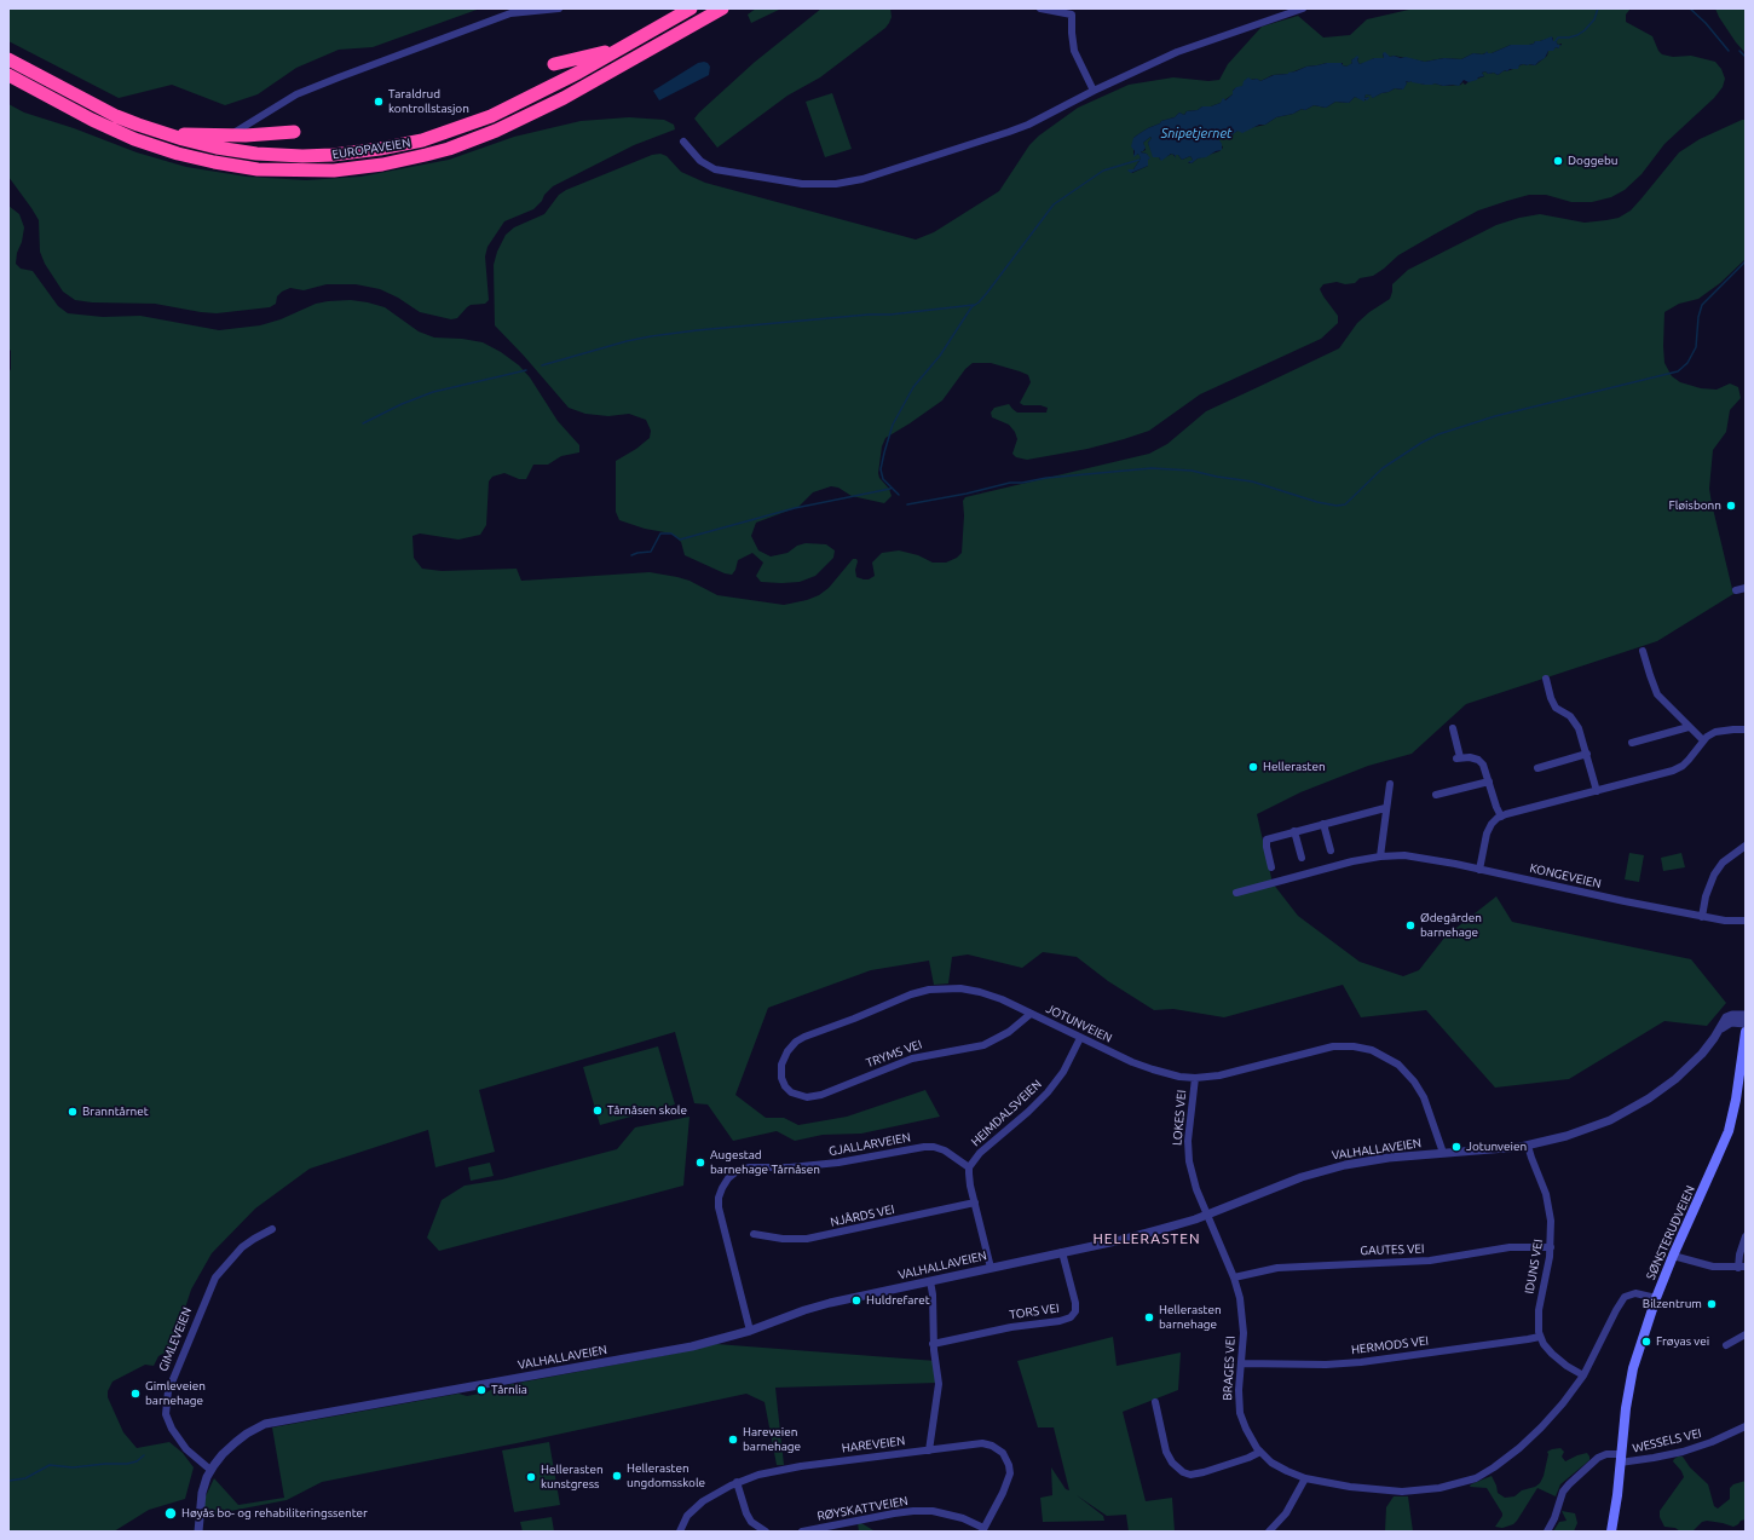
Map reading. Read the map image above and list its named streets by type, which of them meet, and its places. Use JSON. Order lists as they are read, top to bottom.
{
  "streets": {
    "highway": ["EUROPAVEIEN"],
    "main road": ["SØNSTERUDVEIEN"],
    "street": [
      "KONGEVEIEN",
      "JOTUNVEIEN",
      "TRYMS VEI",
      "HEIMDALSVEIEN",
      "LOKES VEI",
      "GJALLARVEIEN",
      "VALHALLAVEIEN",
      "NJÅRDS VEI",
      "GAUTES VEI",
      "IDUNS VEI",
      "TORS VEI",
      "GIMLEVEIEN",
      "HERMODS VEI",
      "BRAGES VEI",
      "WESSELS VEI",
      "HAREVEIEN",
      "RØYSKATTVEIEN"
    ]
  },
  "crossings": [
    ["JOTUNVEIEN", "TRYMS VEI"],
    ["JOTUNVEIEN", "HEIMDALSVEIEN"],
    ["JOTUNVEIEN", "LOKES VEI"],
    ["JOTUNVEIEN", "VALHALLAVEIEN"],
    ["HEIMDALSVEIEN", "GJALLARVEIEN"],
    ["LOKES VEI", "VALHALLAVEIEN"],
    ["LOKES VEI", "BRAGES VEI"],
    ["GJALLARVEIEN", "VALHALLAVEIEN"],
    ["VALHALLAVEIEN", "IDUNS VEI"],
    ["VALHALLAVEIEN", "TORS VEI"],
    ["VALHALLAVEIEN", "GIMLEVEIEN"],
    ["VALHALLAVEIEN", "BRAGES VEI"],
    ["SØNSTERUDVEIEN", "WESSELS VEI"],
    ["GAUTES VEI", "IDUNS VEI"],
    ["GAUTES VEI", "BRAGES VEI"],
    ["IDUNS VEI", "HERMODS VEI"],
    ["HERMODS VEI", "BRAGES VEI"],
    ["HAREVEIEN", "RØYSKATTVEIEN"]
  ],
  "districts": ["HELLERASTEN"],
  "water": ["Snipetjernet"],
  "places": [
    "Taraldrud kontrollstasjon",
    "Doggebu",
    "Fløisbonn",
    "Hellerasten",
    "Ødegården barnehage",
    "Tårnåsen skole",
    "Branntårnet",
    "Jotunveien",
    "Augestad barnehage Tårnåsen",
    "Huldrefaret",
    "Bilzentrum",
    "Hellerasten barnehage",
    "Frøyas vei",
    "Tårnlia",
    "Gimleveien barnehage",
    "Hareveien barnehage",
    "Hellerasten ungdomsskole",
    "Hellerasten kunstgress",
    "Høyås bo- og rehabiliteringssenter"
  ]
}
